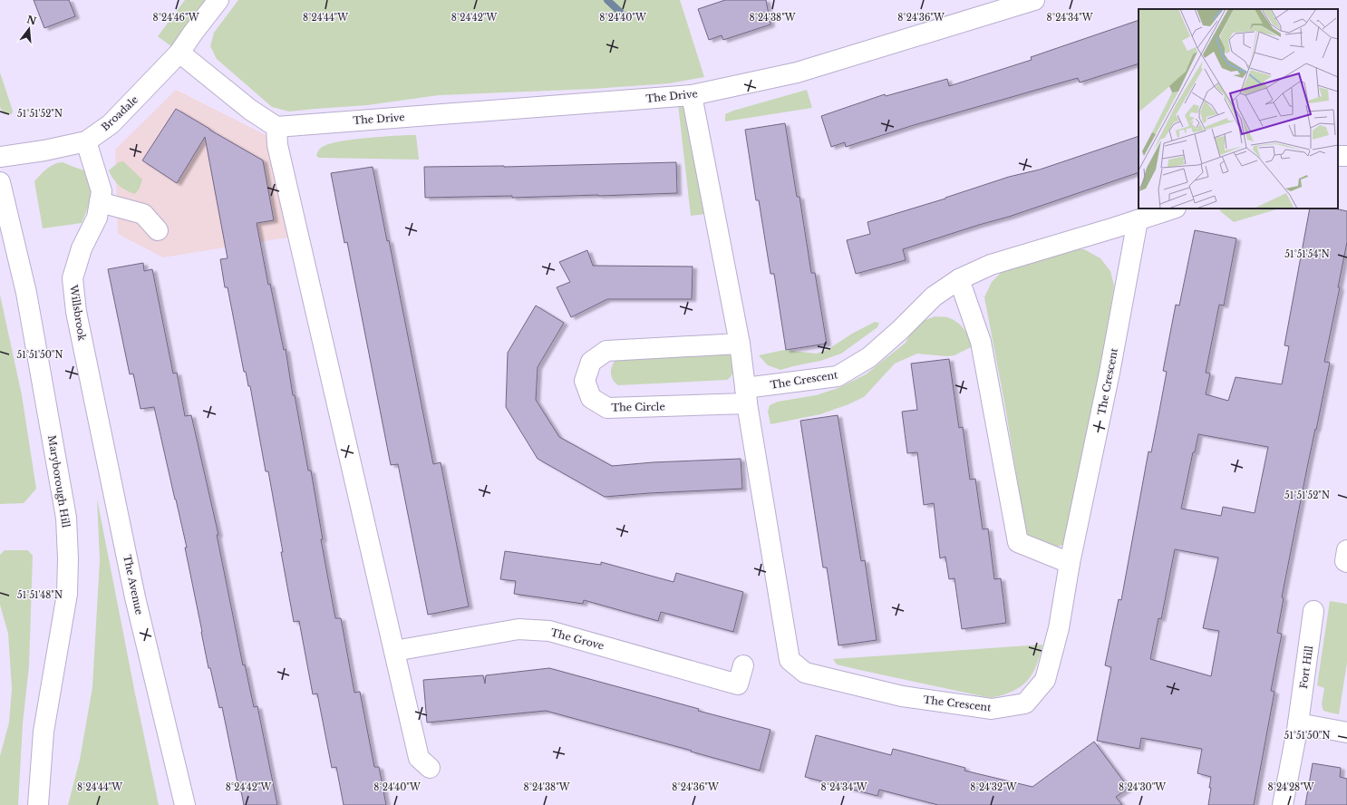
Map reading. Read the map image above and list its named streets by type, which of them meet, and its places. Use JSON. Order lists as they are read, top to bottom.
{
  "streets": {
    "street": [
      "The Drive",
      "Broadale",
      "Willsbrook",
      "The Crescent",
      "The Circle",
      "Maryborough Hill",
      "The Avenue",
      "The Grove",
      "Fort Hill"
    ]
  },
  "crossings": [
    ["Broadale", "Willsbrook"],
    ["Willsbrook", "The Avenue"],
    ["The Crescent", "The Circle"]
  ],
  "north": "top",
  "coordinates": [
    "8°24'46\"W",
    "8°24'44\"W",
    "8°24'42\"W",
    "8°24'40\"W",
    "8°24'38\"W",
    "8°24'36\"W",
    "8°24'34\"W",
    "51°51'52\"N",
    "51°51'54\"N",
    "51°51'50\"N",
    "51°51'48\"N",
    "8°24'32\"W",
    "8°24'30\"W",
    "8°24'28\"W"
  ]
}
